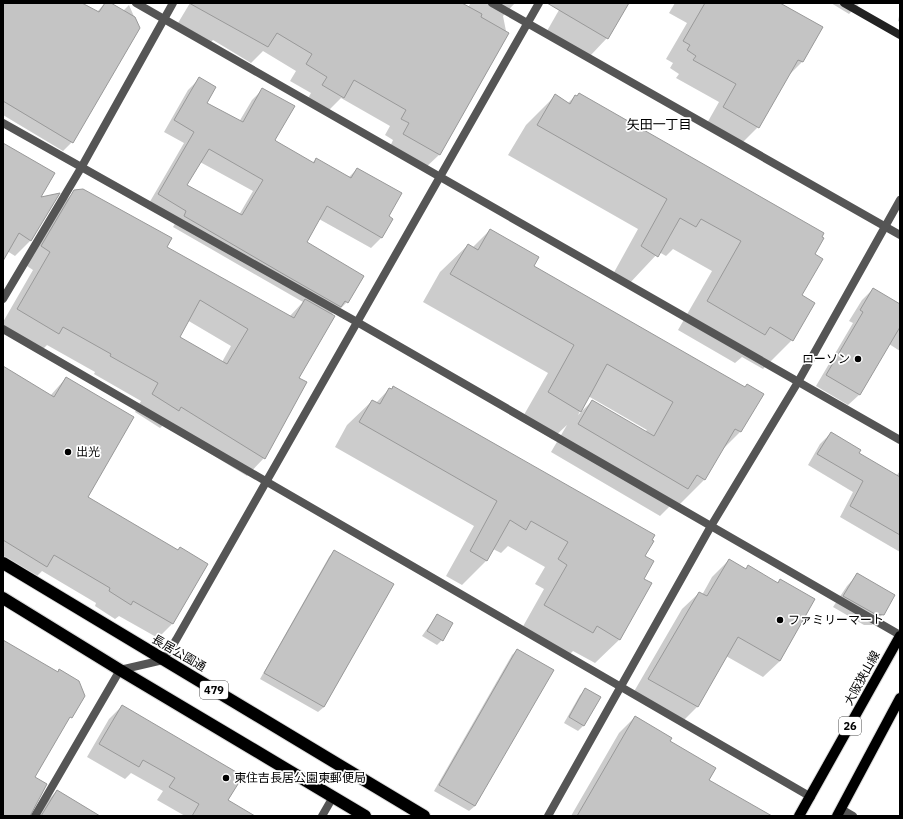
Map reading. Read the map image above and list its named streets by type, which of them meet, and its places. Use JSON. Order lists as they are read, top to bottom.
{
  "streets": {
    "highway": ["長居公園通", "479"],
    "main road": ["大阪狭山線", "26"]
  },
  "districts": ["矢田一丁目"],
  "places": [
    "ローソン",
    "出光",
    "ファミリーマート",
    "東住吉長居公園東郵便局"
  ]
}
